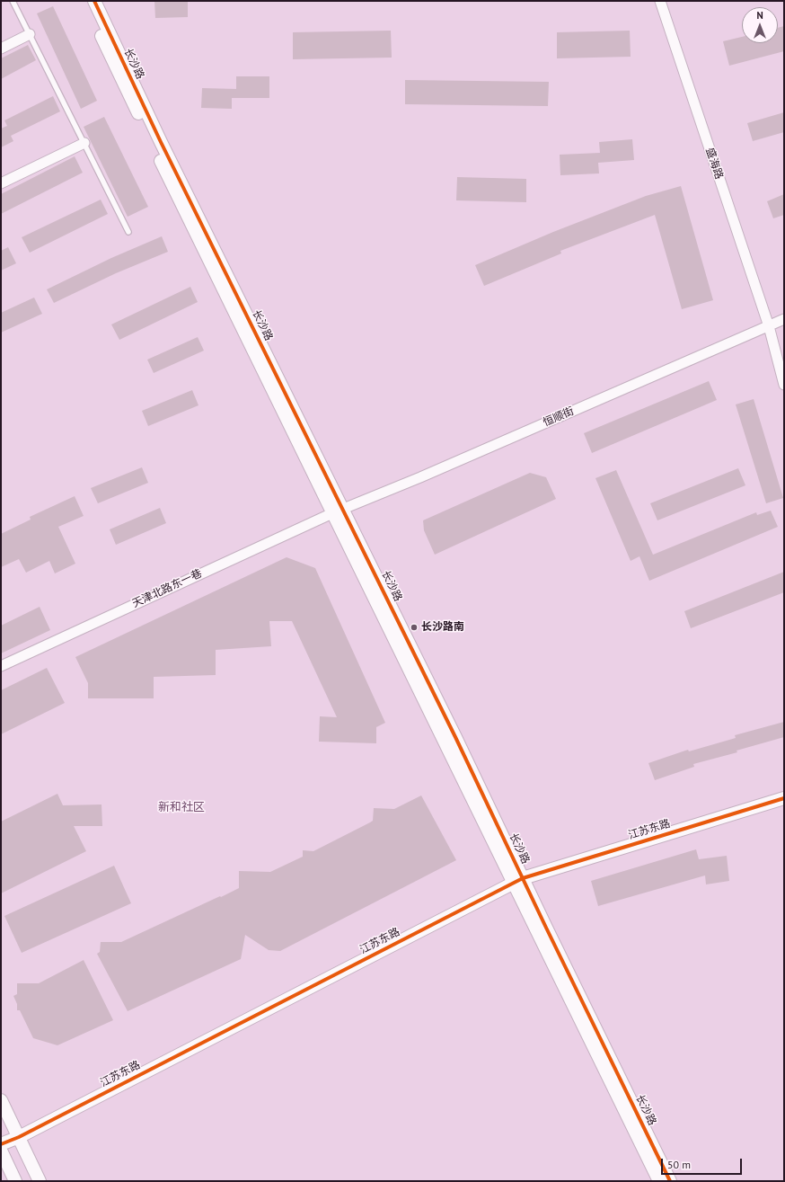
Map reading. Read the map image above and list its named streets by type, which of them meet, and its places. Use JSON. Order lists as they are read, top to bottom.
{
  "streets": {
    "street": [
      "长沙路",
      "盛海路",
      "恒顺街",
      "天津北路东一巷",
      "江苏东路"
    ]
  },
  "crossings": [
    ["长沙路", "恒顺街"],
    ["长沙路", "天津北路东一巷"],
    ["长沙路", "江苏东路"],
    ["盛海路", "恒顺街"],
    ["恒顺街", "天津北路东一巷"]
  ],
  "districts": ["新和社区"],
  "places": ["长沙路南"],
  "scale_bar": "50 m",
  "north": "top"
}
